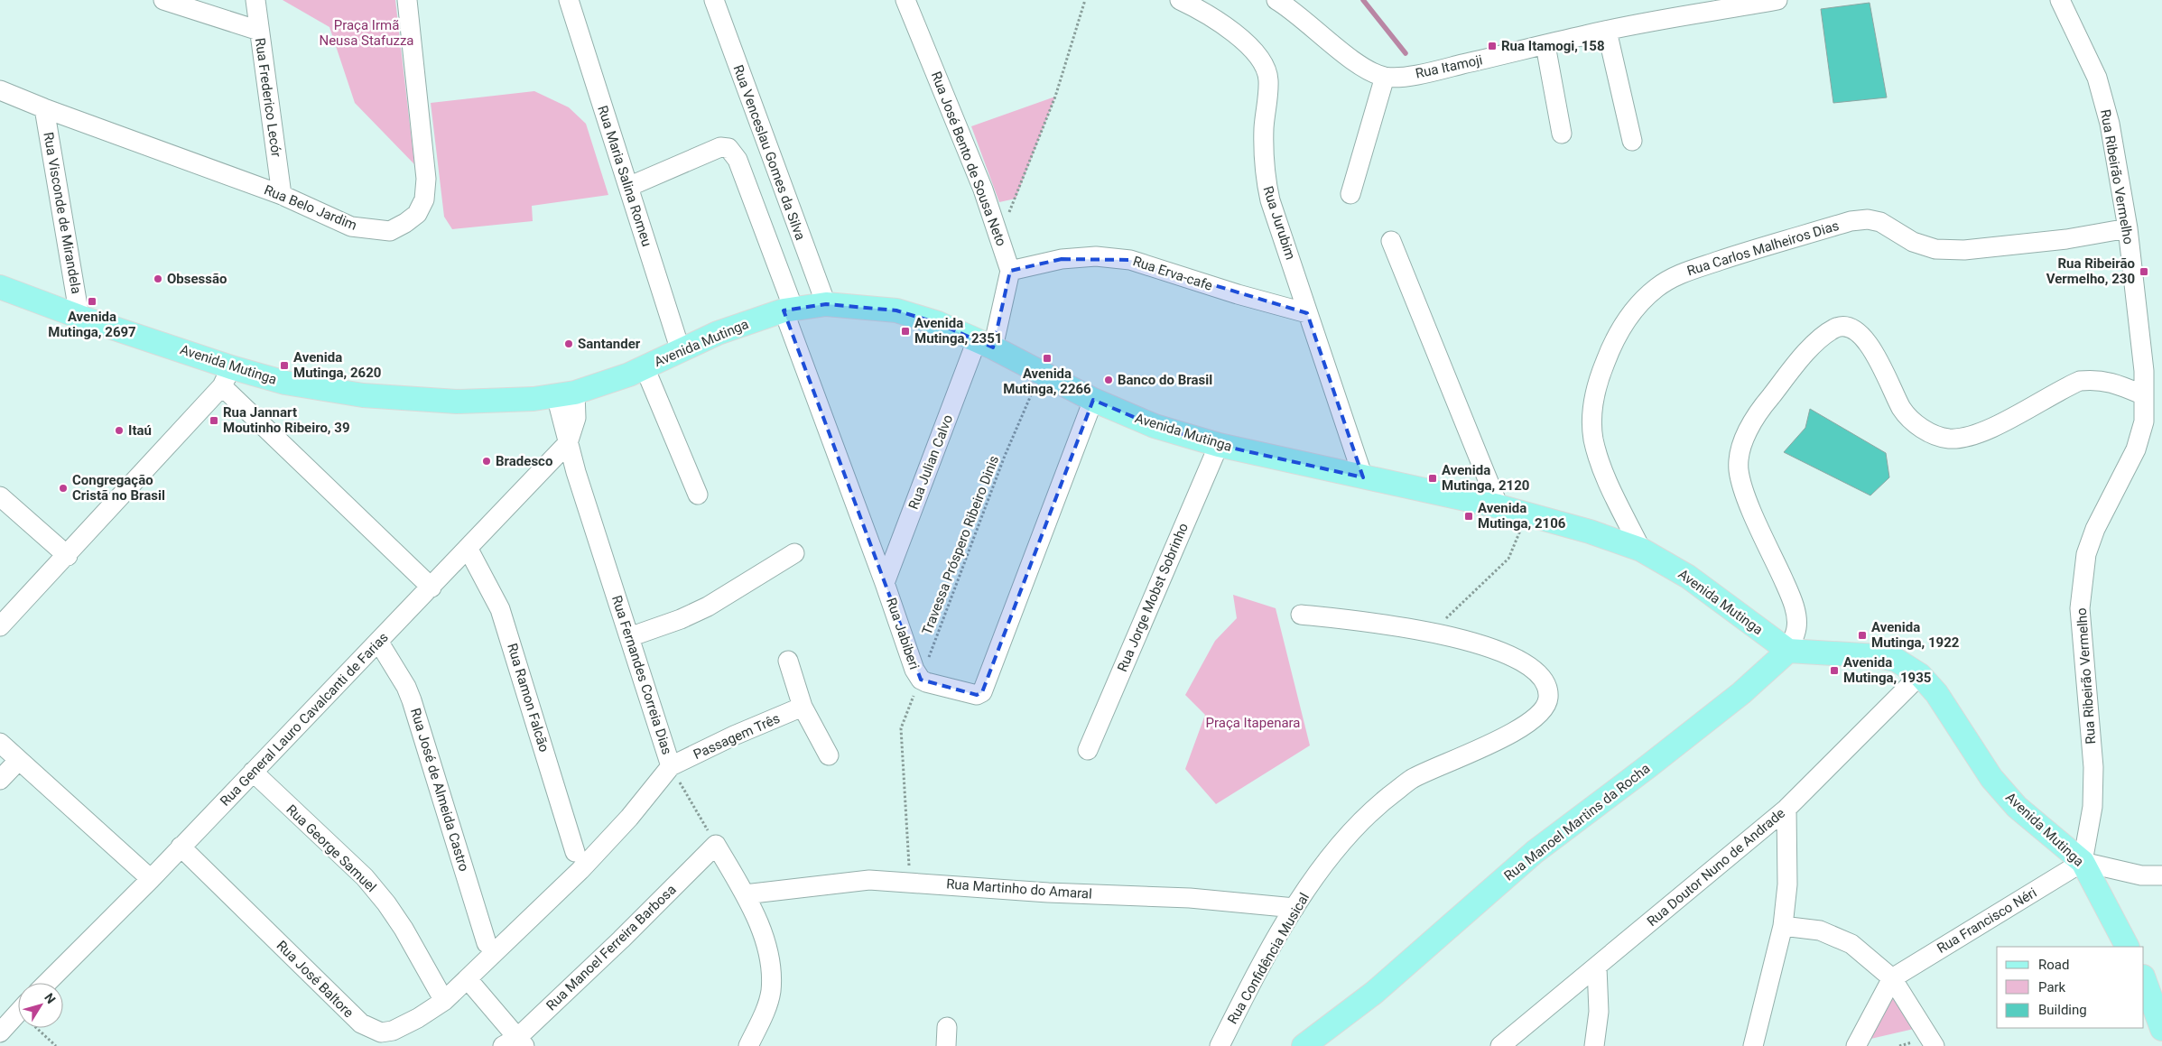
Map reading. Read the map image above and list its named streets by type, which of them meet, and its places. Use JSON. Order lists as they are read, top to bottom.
{
  "streets": {
    "main road": ["Avenida Mutinga", "Rua Manoel Martins da Rocha"],
    "street": [
      "Rua Itamoji",
      "Rua Frederico Lecór",
      "Rua Venceslau Gomes da Silva",
      "Rua José Bento de Sousa Neto",
      "Rua Maria Salina Romeu",
      "Rua Ribeirão Vermelho",
      "Rua Belo Jardim",
      "Rua Visconde de Mirandela",
      "Rua Jurubim",
      "Rua Carlos Malheiros Dias",
      "Rua Erva-cafe",
      "Rua Julian Calvo",
      "Rua Jorge Mobst Sobrinho",
      "Rua Jabiberi",
      "Rua Fernandes Correia Dias",
      "Rua Ramon Falcão",
      "Rua General Lauro Cavalcanti de Farias",
      "Passagem Três",
      "Rua José de Almeida Castro",
      "Rua George Samuel",
      "Rua Doutor Nuno de Andrade",
      "Rua Martinho do Amaral",
      "Rua Francisco Néri",
      "Rua Manoel Ferreira Barbosa",
      "Rua Confidência Musical",
      "Rua José Baltore"
    ],
    "path": ["Travessa Próspero Ribeiro Dinis"]
  },
  "crossings": [
    ["Rua Frederico Lecór", "Rua Belo Jardim"],
    ["Rua Venceslau Gomes da Silva", "Avenida Mutinga"],
    ["Rua José Bento de Sousa Neto", "Rua Erva-cafe"],
    ["Rua Maria Salina Romeu", "Avenida Mutinga"],
    ["Rua Maria Salina Romeu", "Rua Jabiberi"],
    ["Rua Ribeirão Vermelho", "Rua Carlos Malheiros Dias"],
    ["Rua Ribeirão Vermelho", "Avenida Mutinga"],
    ["Rua Ribeirão Vermelho", "Rua Francisco Néri"],
    ["Rua Belo Jardim", "Rua Visconde de Mirandela"],
    ["Rua Visconde de Mirandela", "Avenida Mutinga"],
    ["Rua Jurubim", "Rua Erva-cafe"],
    ["Rua Jurubim", "Avenida Mutinga"],
    ["Rua Carlos Malheiros Dias", "Avenida Mutinga"],
    ["Avenida Mutinga", "Rua Julian Calvo"],
    ["Avenida Mutinga", "Rua Jorge Mobst Sobrinho"],
    ["Avenida Mutinga", "Rua Jabiberi"],
    ["Avenida Mutinga", "Rua Manoel Martins da Rocha"],
    ["Avenida Mutinga", "Rua Doutor Nuno de Andrade"],
    ["Avenida Mutinga", "Rua Francisco Néri"],
    ["Rua Julian Calvo", "Rua Jabiberi"],
    ["Travessa Próspero Ribeiro Dinis", "Rua Jabiberi"],
    ["Travessa Próspero Ribeiro Dinis", "Rua Martinho do Amaral"],
    ["Rua Fernandes Correia Dias", "Rua General Lauro Cavalcanti de Farias"],
    ["Rua Fernandes Correia Dias", "Passagem Três"],
    ["Rua Fernandes Correia Dias", "Rua Manoel Ferreira Barbosa"],
    ["Rua Fernandes Correia Dias", "Rua José Baltore"],
    ["Rua Ramon Falcão", "Rua General Lauro Cavalcanti de Farias"],
    ["Rua General Lauro Cavalcanti de Farias", "Rua José de Almeida Castro"],
    ["Rua General Lauro Cavalcanti de Farias", "Rua George Samuel"],
    ["Rua General Lauro Cavalcanti de Farias", "Rua José Baltore"],
    ["Passagem Três", "Rua José Baltore"],
    ["Rua George Samuel", "Rua José Baltore"],
    ["Rua Martinho do Amaral", "Rua Confidência Musical"]
  ],
  "parks": ["Praça Irmã Neusa Stafuzza", "Praça Itapenara"],
  "places": {
    "transit": [
      "Rua Itamogi, 158",
      "Rua Ribeirão Vermelho, 230",
      "Avenida Mutinga, 2697",
      "Avenida Mutinga, 2351",
      "Avenida Mutinga, 2266",
      "Avenida Mutinga, 2620",
      "Rua Jannart Moutinho Ribeiro, 39",
      "Avenida Mutinga, 2120",
      "Avenida Mutinga, 2106",
      "Avenida Mutinga, 1922",
      "Avenida Mutinga, 1935"
    ],
    "other": [
      "Obsessão",
      "Santander",
      "Banco do Brasil",
      "Itaú",
      "Bradesco",
      "Congregação Cristã no Brasil"
    ]
  },
  "legend": ["Road", "Park", "Building"],
  "north": "top right"
}
